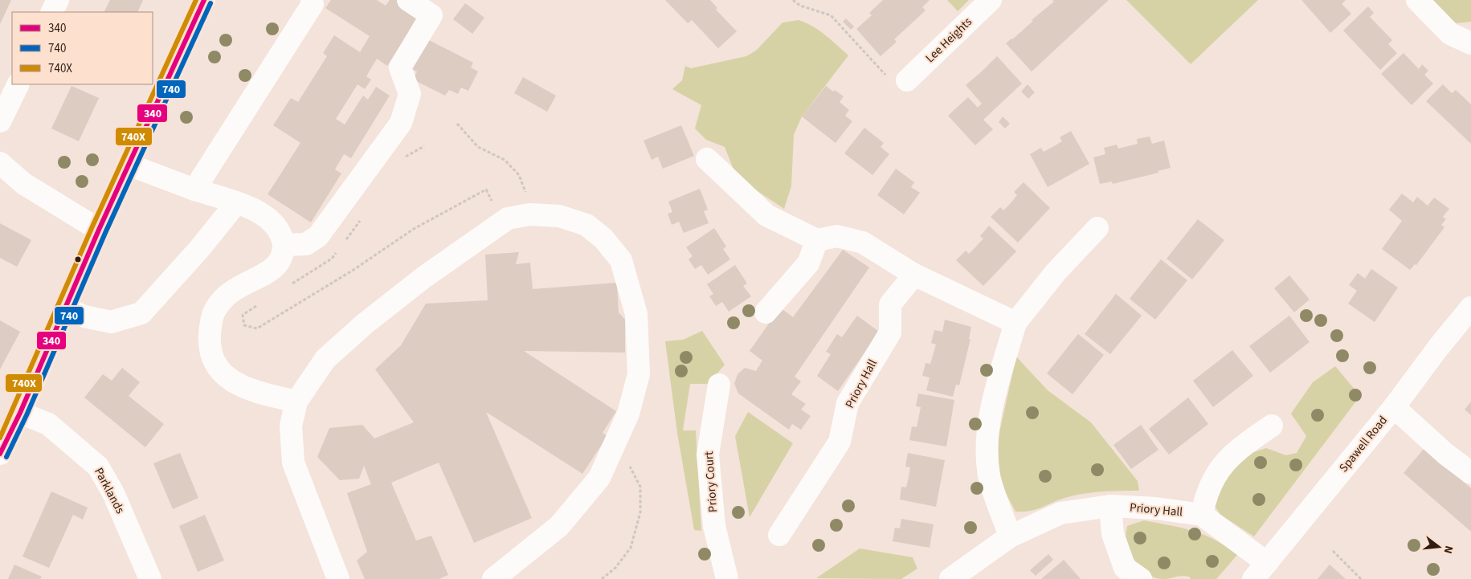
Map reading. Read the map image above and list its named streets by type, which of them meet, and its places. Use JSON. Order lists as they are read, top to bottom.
{
  "streets": {
    "street": [
      "Lee Heights",
      "Priory Hall",
      "Spawell Road",
      "Priory Court",
      "Parklands"
    ]
  },
  "crossings": [
    ["Priory Hall", "Spawell Road"]
  ],
  "lines": ["transit line 340", "transit line 740X", "transit line 740"],
  "legend": ["340", "740", "740X"],
  "north": "right"
}
